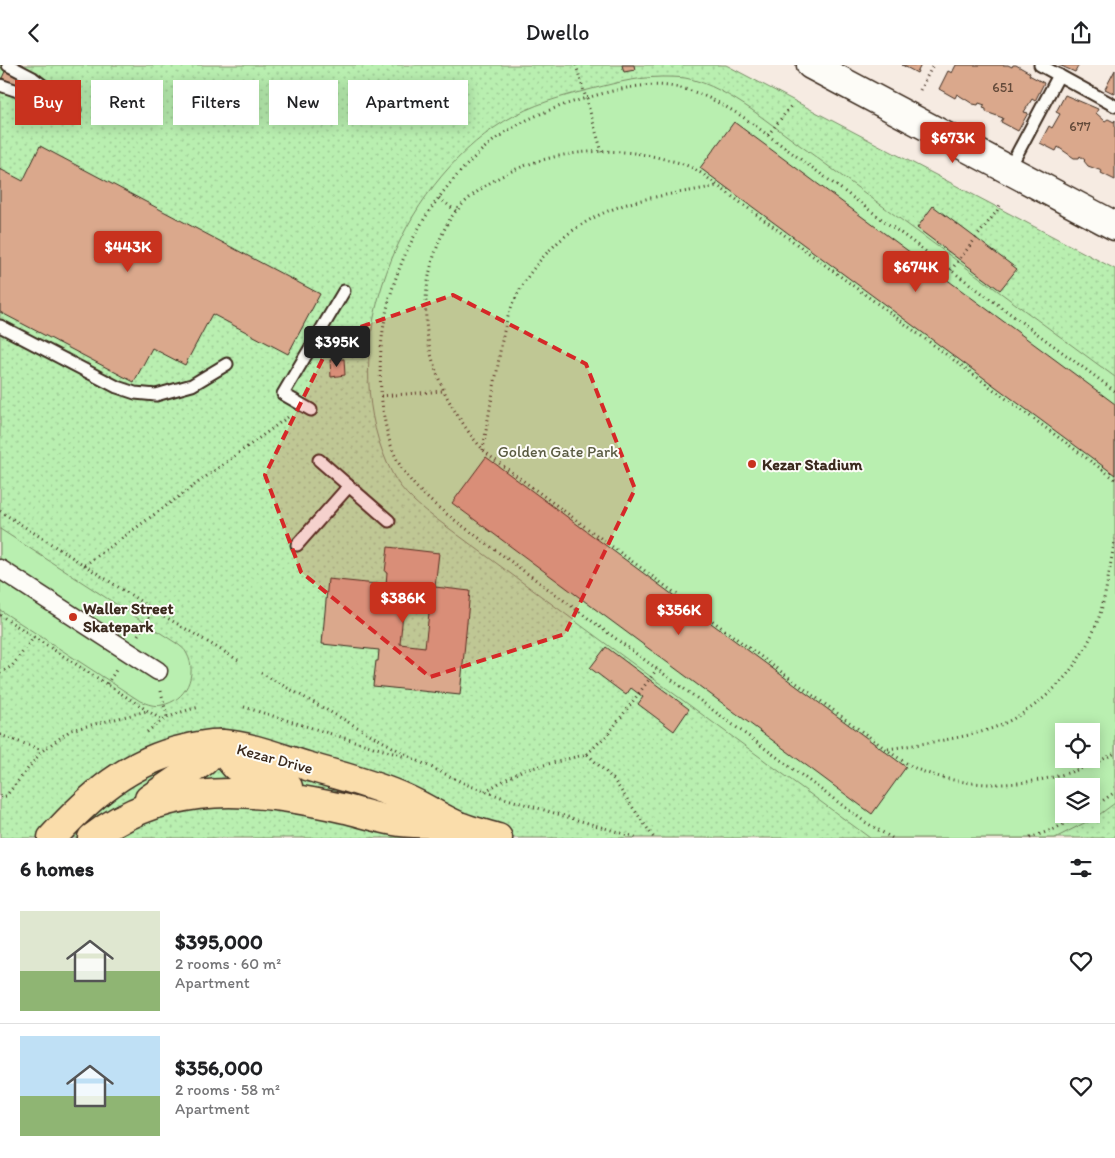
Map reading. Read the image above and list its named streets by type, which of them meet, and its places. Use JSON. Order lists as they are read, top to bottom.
{
  "streets": {
    "main road": ["Kezar Drive"]
  },
  "parks": ["Golden Gate Park"],
  "places": ["Kezar Stadium", "Waller Street Skatepark"],
  "house_numbers": ["651", "677"],
  "page": {
    "header": "Dwello",
    "chip": [
      "Buy",
      "Rent",
      "Filters",
      "New",
      "Apartment"
    ],
    "price": [
      "$673K",
      "$443K",
      "$674K",
      "$395K",
      "$386K",
      "$356K"
    ],
    "heading": "6 homes",
    "list": [
      {
        "name": "$395,000",
        "note": "2 rooms · 60 m² · Apartment"
      },
      {
        "name": "$356,000",
        "note": "2 rooms · 58 m² · Apartment"
      }
    ]
  }
}
